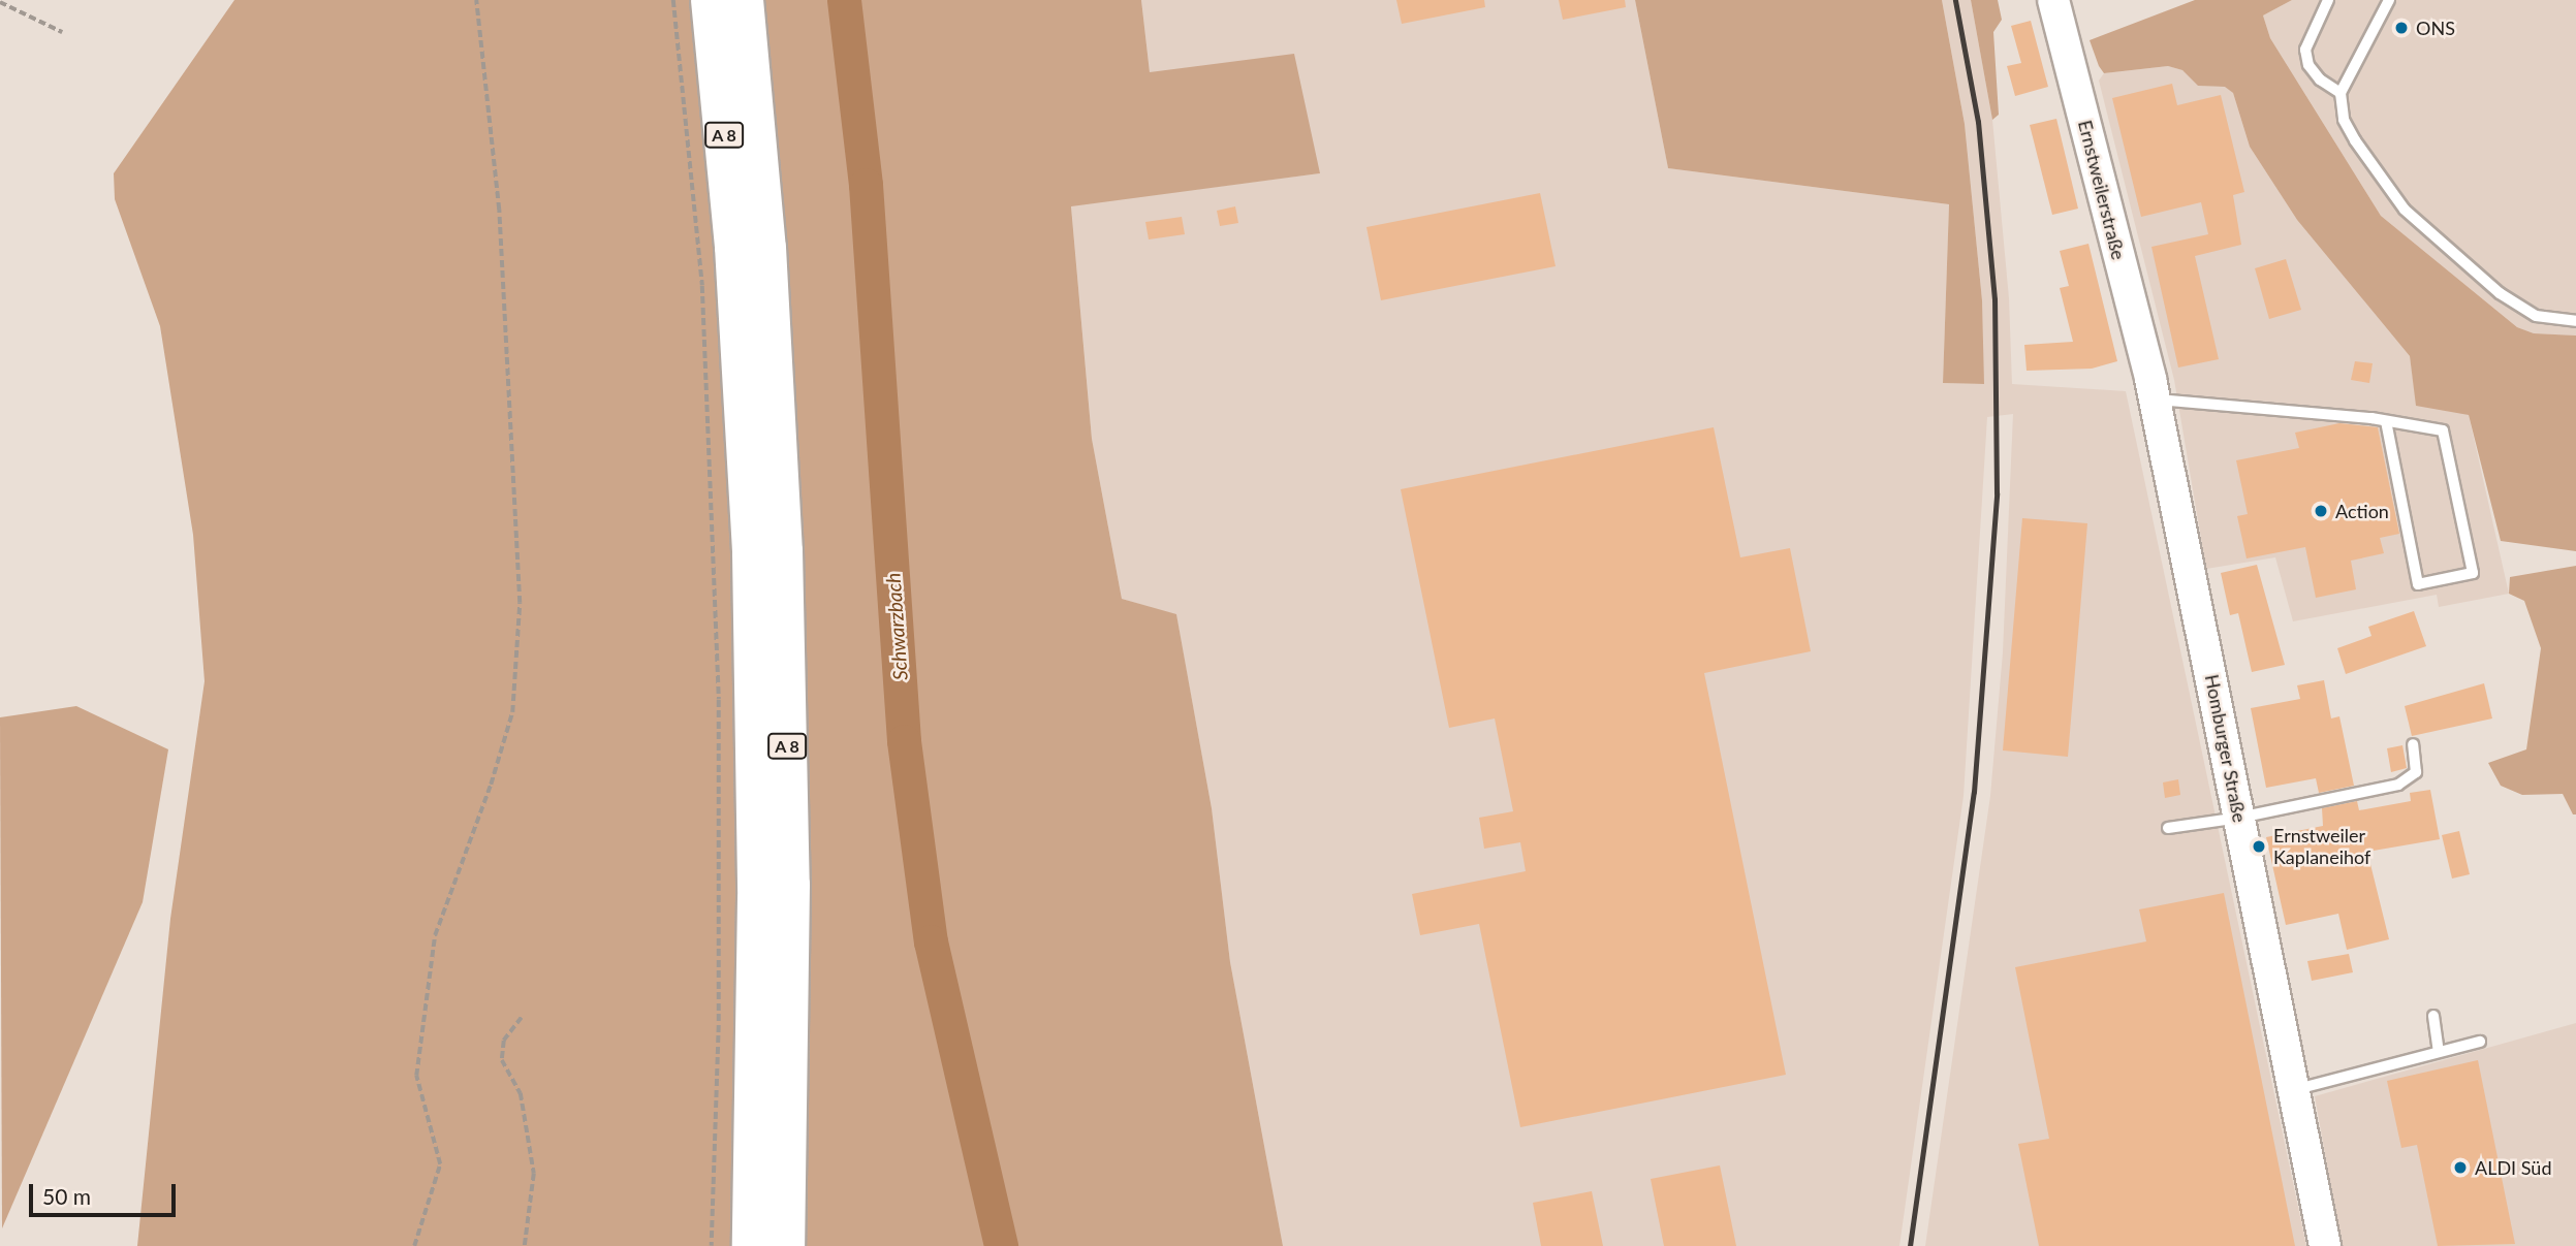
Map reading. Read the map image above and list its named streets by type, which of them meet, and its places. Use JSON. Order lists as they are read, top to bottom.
{
  "streets": {
    "highway": ["A 8"],
    "main road": ["Ernstweilerstraße", "Homburger Straße"]
  },
  "crossings": [
    ["Ernstweilerstraße", "Homburger Straße"]
  ],
  "water": ["Schwarzbach"],
  "places": [
    "ONS",
    "Action",
    "Ernstweiler Kaplaneihof",
    "ALDI Süd"
  ],
  "scale_bar": "50 m"
}
